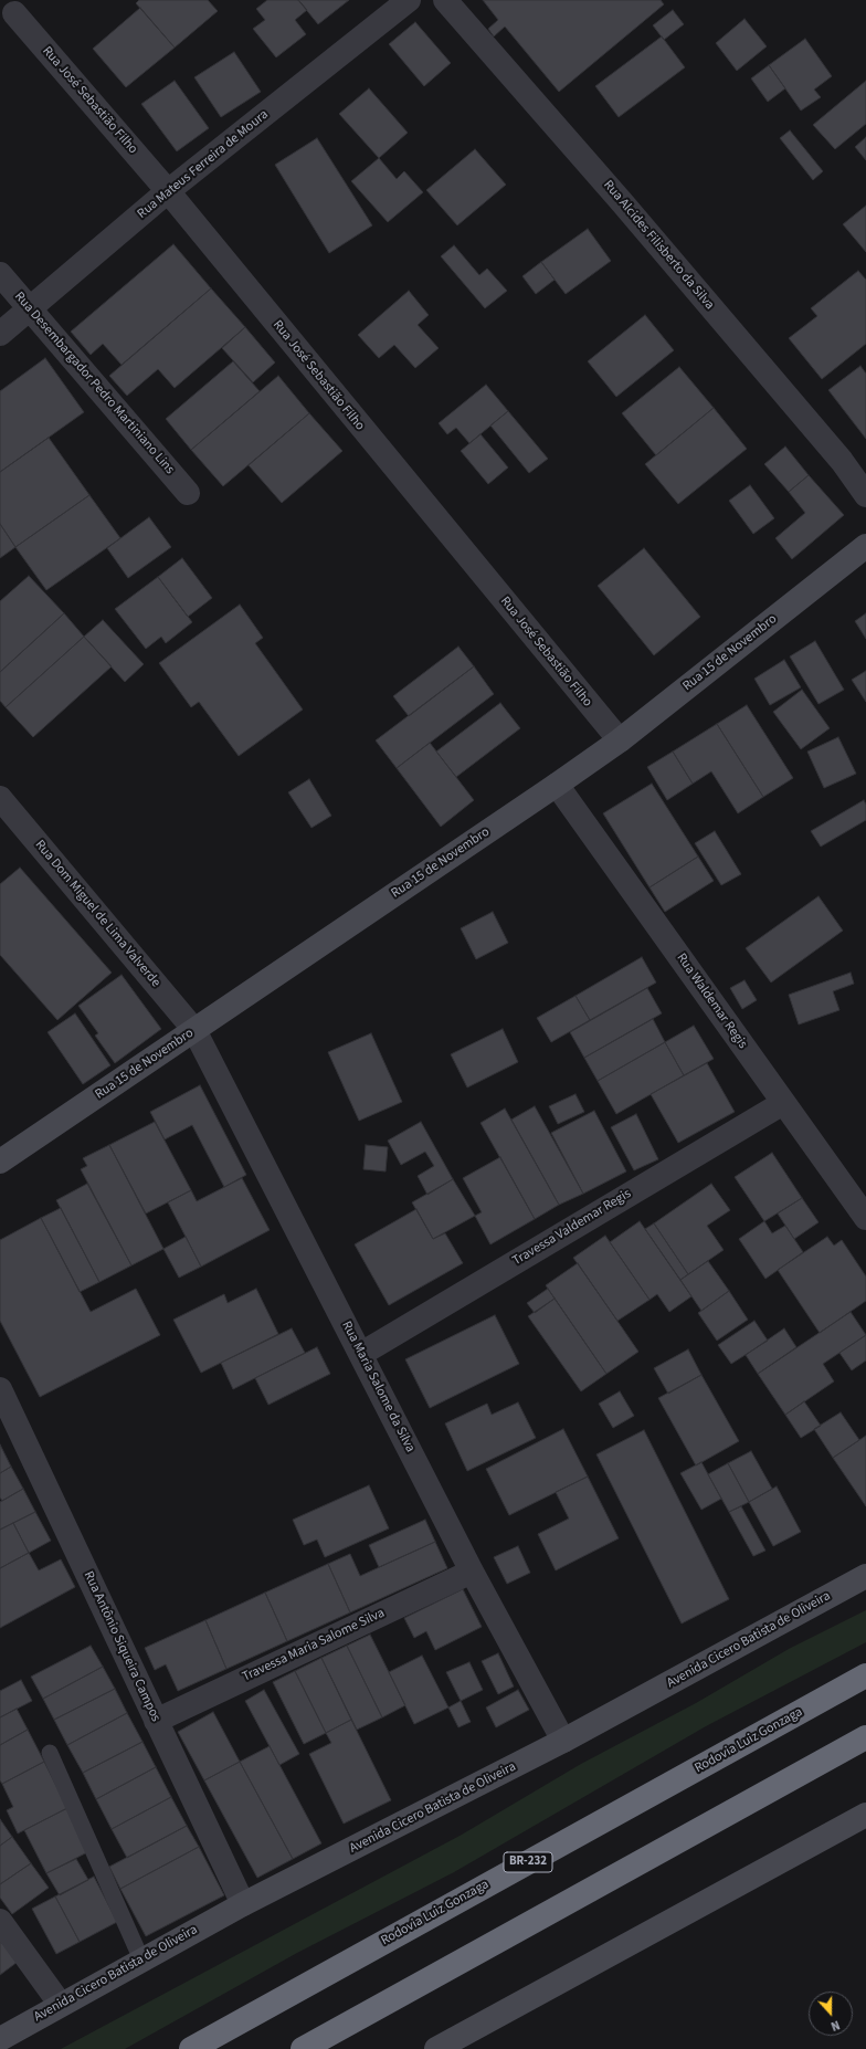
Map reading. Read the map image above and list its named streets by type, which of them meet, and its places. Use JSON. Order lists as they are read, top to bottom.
{
  "streets": {
    "highway": ["Rodovia Luiz Gonzaga", "BR-232"],
    "main road": ["Rua 15 de Novembro", "Avenida Cicero Batista de Oliveira"],
    "street": [
      "Rua José Sebastião Filho",
      "Rua Mateus Ferreira de Moura",
      "Rua Alcides Filisberto da Silva",
      "Rua Desembargador Pedro Martiniano Lins",
      "Rua Dom Miguel de Lima Valverde",
      "Rua Waldemar Regis",
      "Travessa Valdemar Regis",
      "Rua Maria Salome da Silva",
      "Travessa Maria Salome Silva",
      "Rua Antônio Siqueira Campos"
    ]
  },
  "crossings": [
    ["Rua José Sebastião Filho", "Rua Mateus Ferreira de Moura"],
    ["Rua José Sebastião Filho", "Rua 15 de Novembro"],
    ["Rua Mateus Ferreira de Moura", "Rua Desembargador Pedro Martiniano Lins"],
    ["Rua 15 de Novembro", "Rua Dom Miguel de Lima Valverde"],
    ["Rua 15 de Novembro", "Rua Waldemar Regis"],
    ["Rua 15 de Novembro", "Rua Maria Salome da Silva"],
    ["Rua Dom Miguel de Lima Valverde", "Rua Maria Salome da Silva"],
    ["Rua Waldemar Regis", "Travessa Valdemar Regis"],
    ["Travessa Valdemar Regis", "Rua Maria Salome da Silva"],
    ["Rua Maria Salome da Silva", "Avenida Cicero Batista de Oliveira"],
    ["Rua Maria Salome da Silva", "Travessa Maria Salome Silva"],
    ["Avenida Cicero Batista de Oliveira", "Rua Antônio Siqueira Campos"],
    ["Travessa Maria Salome Silva", "Rua Antônio Siqueira Campos"]
  ],
  "north": "bottom"
}
